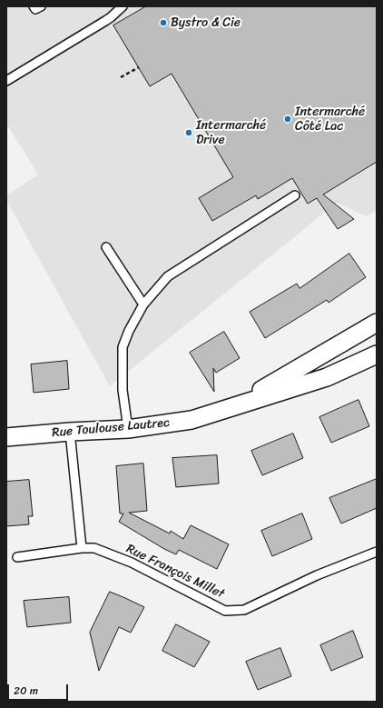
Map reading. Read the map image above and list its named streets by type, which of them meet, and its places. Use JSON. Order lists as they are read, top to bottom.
{
  "streets": {
    "street": ["Rue Toulouse Lautrec"],
    "lane": ["Rue François Millet"]
  },
  "places": ["Bystro & Cie", "Intermarché Côté Lac", "Intermarché Drive"],
  "scale_bar": "20 m"
}
